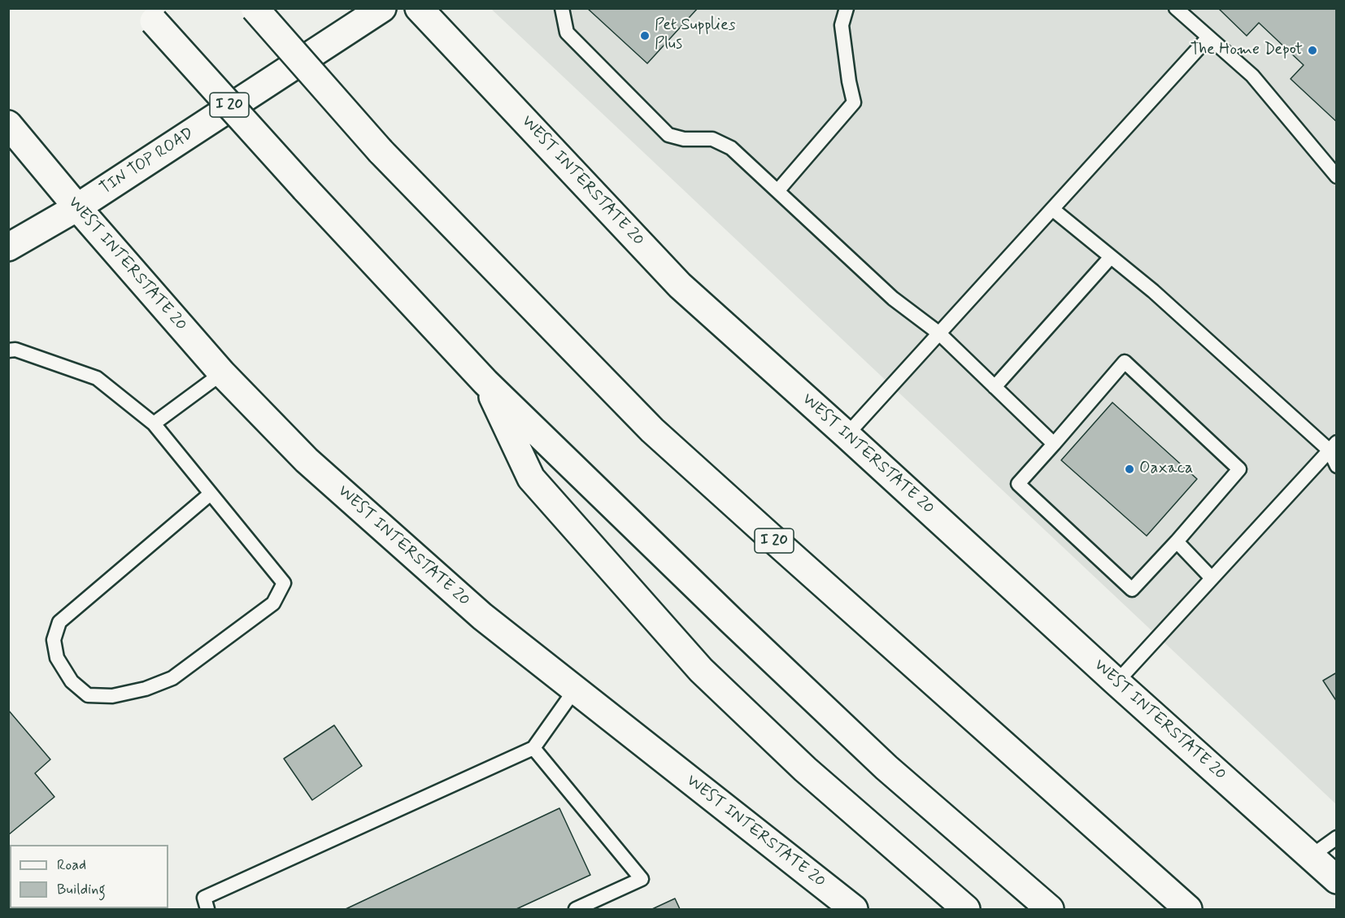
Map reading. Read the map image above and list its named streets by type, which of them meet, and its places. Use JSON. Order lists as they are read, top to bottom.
{
  "streets": {
    "main road": ["I 20", "TIN TOP ROAD", "WEST INTERSTATE 20"]
  },
  "crossings": [
    ["TIN TOP ROAD", "WEST INTERSTATE 20"]
  ],
  "places": ["Pet Supplies Plus", "The Home Depot", "Oaxaca"],
  "legend": ["Road", "Building"]
}
